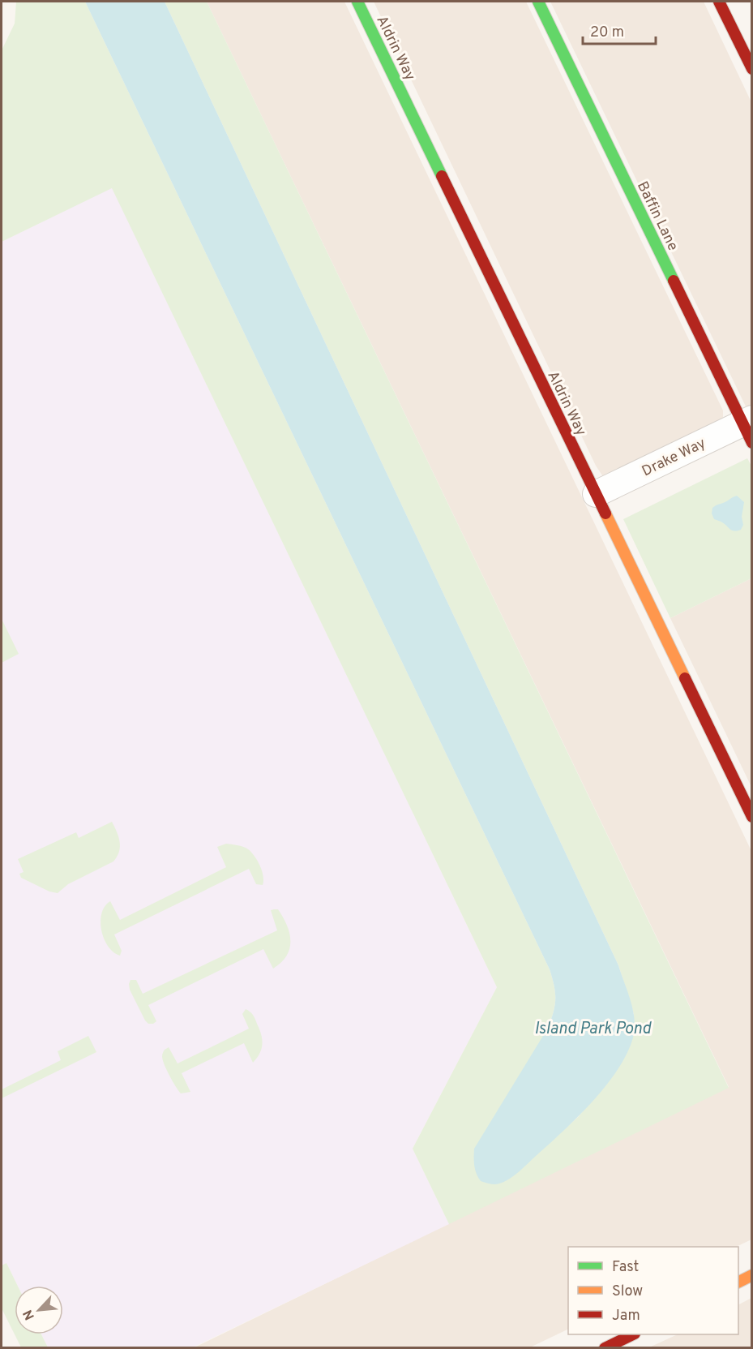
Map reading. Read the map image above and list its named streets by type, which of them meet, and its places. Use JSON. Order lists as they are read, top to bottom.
{
  "streets": {
    "street": ["Aldrin Way", "Baffin Lane", "Drake Way"]
  },
  "crossings": [
    ["Aldrin Way", "Drake Way"],
    ["Baffin Lane", "Drake Way"]
  ],
  "water": ["Island Park Pond"],
  "legend": ["Fast", "Slow", "Jam"],
  "scale_bar": "20 m",
  "north": "bottom left"
}
